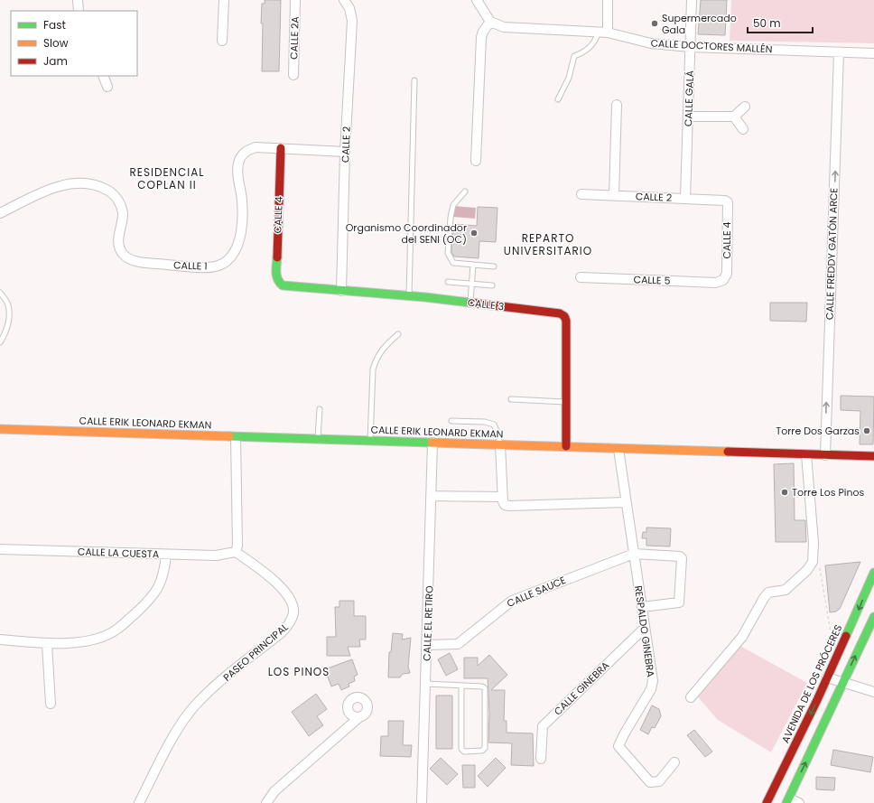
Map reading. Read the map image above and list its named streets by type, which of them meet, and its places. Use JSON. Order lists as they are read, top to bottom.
{
  "streets": {
    "street": [
      "CALLE 2A",
      "CALLE DOCTORES MALLÉN",
      "CALLE GALÁ",
      "CALLE 2",
      "CALLE 4",
      "CALLE FREDDY GATÓN ARCE",
      "CALLE 1",
      "CALLE 5",
      "CALLE 3",
      "CALLE ERIK LEONARD EKMAN",
      "CALLE LA CUESTA",
      "CALLE SAUCE",
      "CALLE EL RETIRO",
      "RESPALDO GINEBRA",
      "PASEO PRINCIPAL",
      "AVENIDA DE LOS PRÓCERES",
      "CALLE GINEBRA"
    ]
  },
  "crossings": [
    ["CALLE DOCTORES MALLÉN", "CALLE GALÁ"],
    ["CALLE DOCTORES MALLÉN", "CALLE FREDDY GATÓN ARCE"],
    ["CALLE GALÁ", "CALLE 2"],
    ["CALLE 2", "CALLE 4"],
    ["CALLE 2", "CALLE 1"],
    ["CALLE 2", "CALLE 3"],
    ["CALLE 4", "CALLE 1"],
    ["CALLE 4", "CALLE 5"],
    ["CALLE 4", "CALLE 3"],
    ["CALLE FREDDY GATÓN ARCE", "CALLE ERIK LEONARD EKMAN"],
    ["CALLE 3", "CALLE ERIK LEONARD EKMAN"],
    ["CALLE ERIK LEONARD EKMAN", "CALLE EL RETIRO"],
    ["CALLE ERIK LEONARD EKMAN", "RESPALDO GINEBRA"],
    ["CALLE LA CUESTA", "PASEO PRINCIPAL"],
    ["CALLE SAUCE", "CALLE EL RETIRO"],
    ["CALLE SAUCE", "RESPALDO GINEBRA"],
    ["RESPALDO GINEBRA", "CALLE GINEBRA"]
  ],
  "one_way": ["CALLE FREDDY GATÓN ARCE"],
  "districts": ["RESIDENCIAL COPLAN II", "REPARTO UNIVERSITARIO", "LOS PINOS"],
  "places": [
    "Supermercado Gala",
    "Organismo Coordinador del SENI (OC)",
    "Torre Dos Garzas",
    "Torre Los Pinos"
  ],
  "legend": ["Fast", "Slow", "Jam"],
  "scale_bar": "50 m"
}
